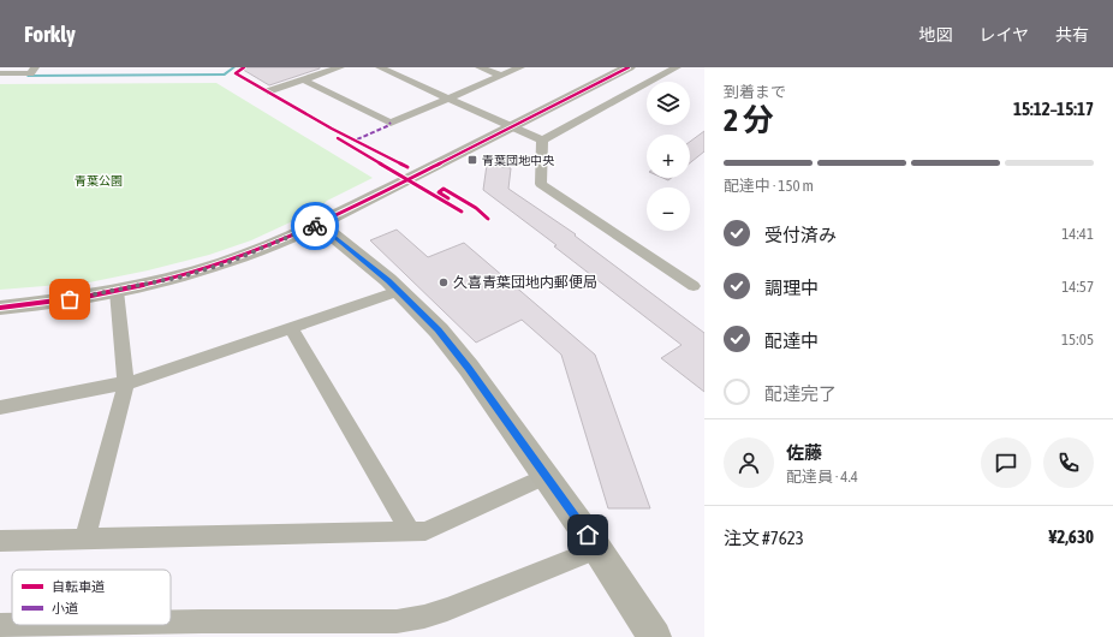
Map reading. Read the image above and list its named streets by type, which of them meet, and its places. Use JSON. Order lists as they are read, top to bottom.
{
  "parks": ["青葉公園"],
  "places": {
    "transit": ["青葉団地中央"],
    "other": ["久喜青葉団地内郵便局"]
  },
  "legend": ["自転車道", "小道"],
  "page": {
    "header": "Forkly",
    "nav": ["地図", "レイヤ", "共有"],
    "heading": ["2 分", "到着まで", "15:12–15:17"],
    "panel": [
      "佐藤",
      "配達員 · 4.4",
      "注文 #7623",
      "¥2,630"
    ],
    "map_buttons": ["+", "−"],
    "bar": "配達中 · 150 m",
    "list": [
      ["受付済み", "14:41"],
      ["調理中", "14:57"],
      ["配達中", "15:05"],
      "配達完了"
    ]
  }
}
